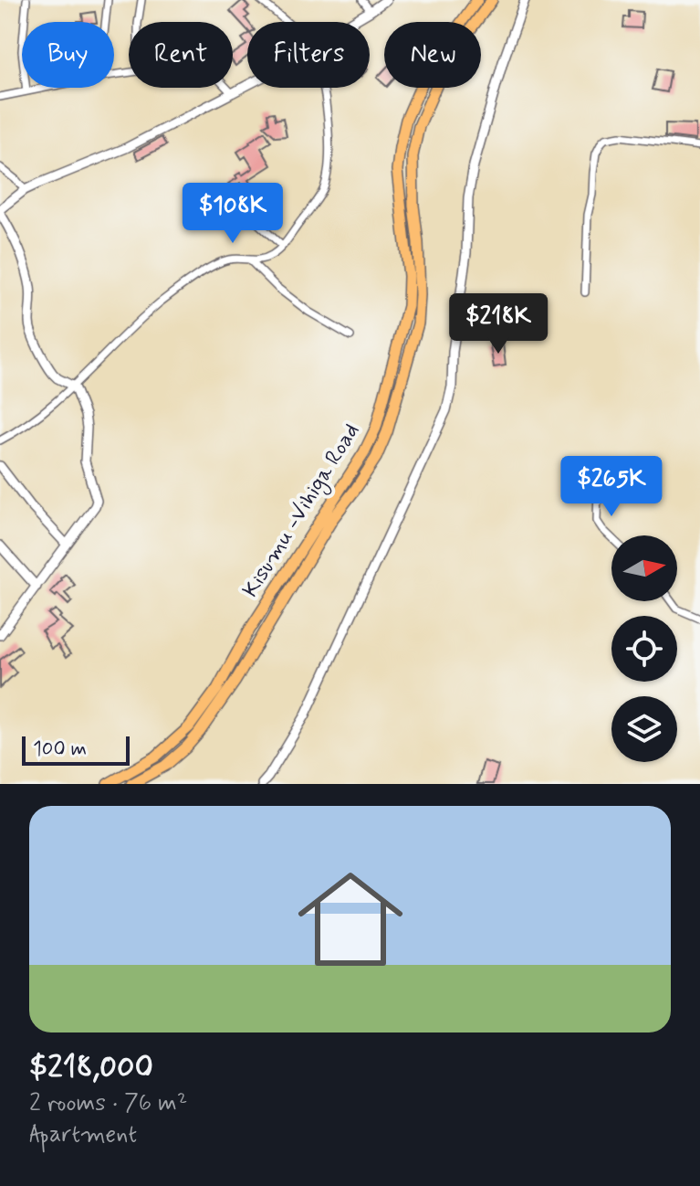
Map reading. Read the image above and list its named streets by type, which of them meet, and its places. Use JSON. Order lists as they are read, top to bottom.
{
  "streets": {
    "highway": ["Kisumu -Vihiga Road"]
  },
  "scale_bar": "100 m",
  "north": "right",
  "page": {
    "chip": [
      "Buy",
      "Rent",
      "Filters",
      "New"
    ],
    "price": ["$108K", "$218K", "$265K"],
    "scale": "100 m",
    "list": [
      {
        "name": "$218,000",
        "note": "2 rooms · 76 m² · Apartment"
      }
    ]
  }
}
